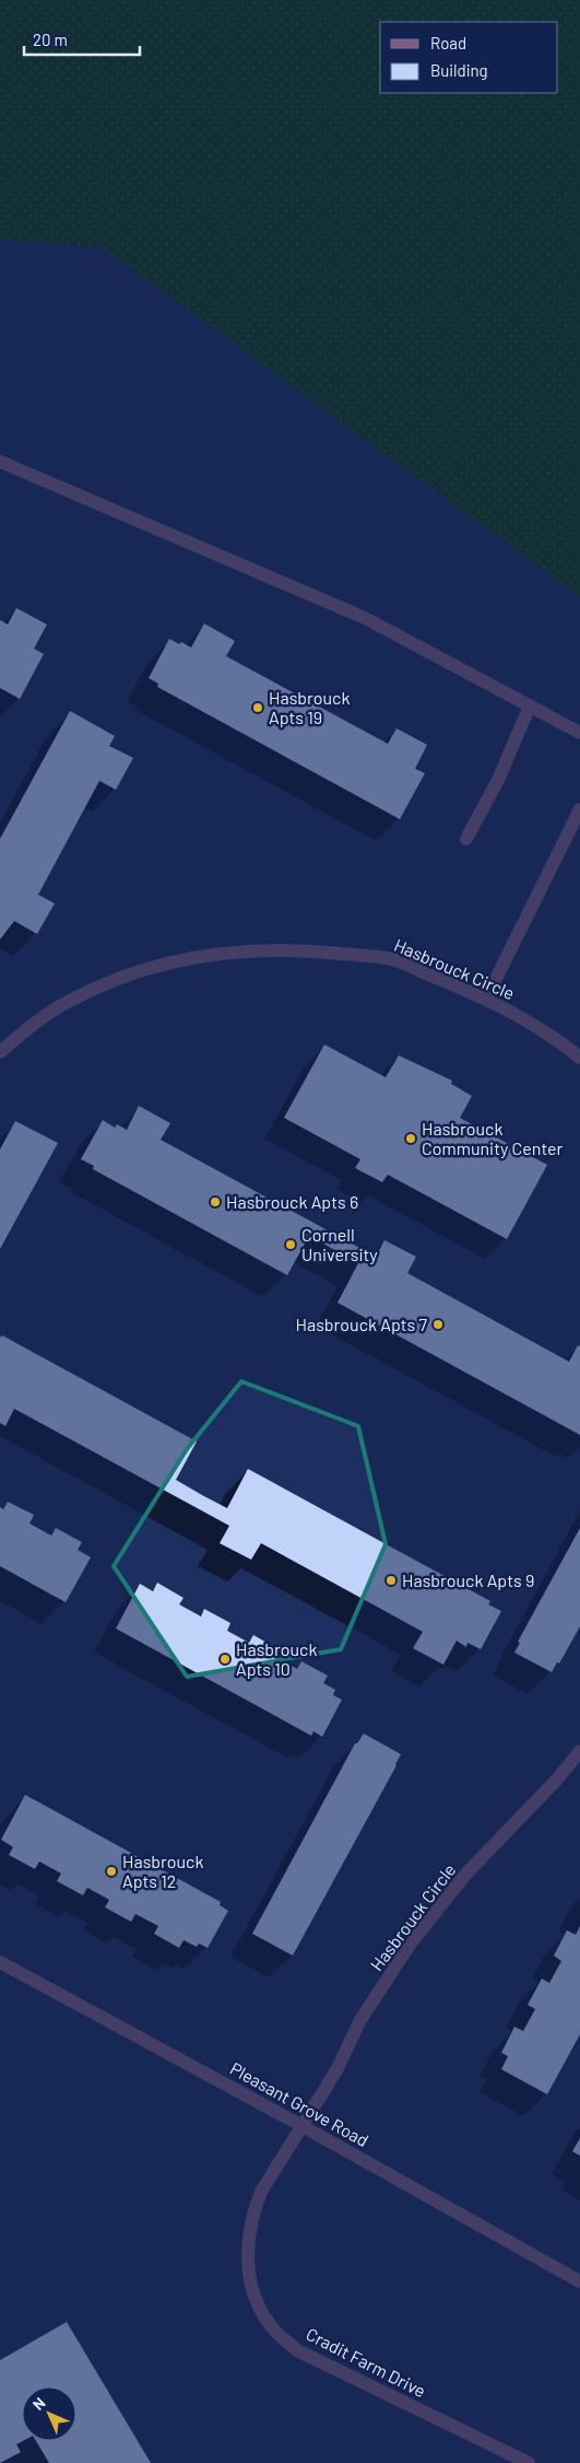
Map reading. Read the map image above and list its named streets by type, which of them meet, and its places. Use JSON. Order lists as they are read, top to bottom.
{
  "streets": {
    "street": ["Hasbrouck Circle", "Pleasant Grove Road", "Cradit Farm Drive"]
  },
  "crossings": [
    ["Hasbrouck Circle", "Pleasant Grove Road"],
    ["Hasbrouck Circle", "Cradit Farm Drive"],
    ["Pleasant Grove Road", "Cradit Farm Drive"]
  ],
  "places": [
    "Hasbrouck Apts 19",
    "Hasbrouck Community Center",
    "Hasbrouck Apts 6",
    "Cornell University",
    "Hasbrouck Apts 7",
    "Hasbrouck Apts 9",
    "Hasbrouck Apts 10",
    "Hasbrouck Apts 12"
  ],
  "legend": ["Road", "Building"],
  "scale_bar": "20 m",
  "north": "top left"
}
